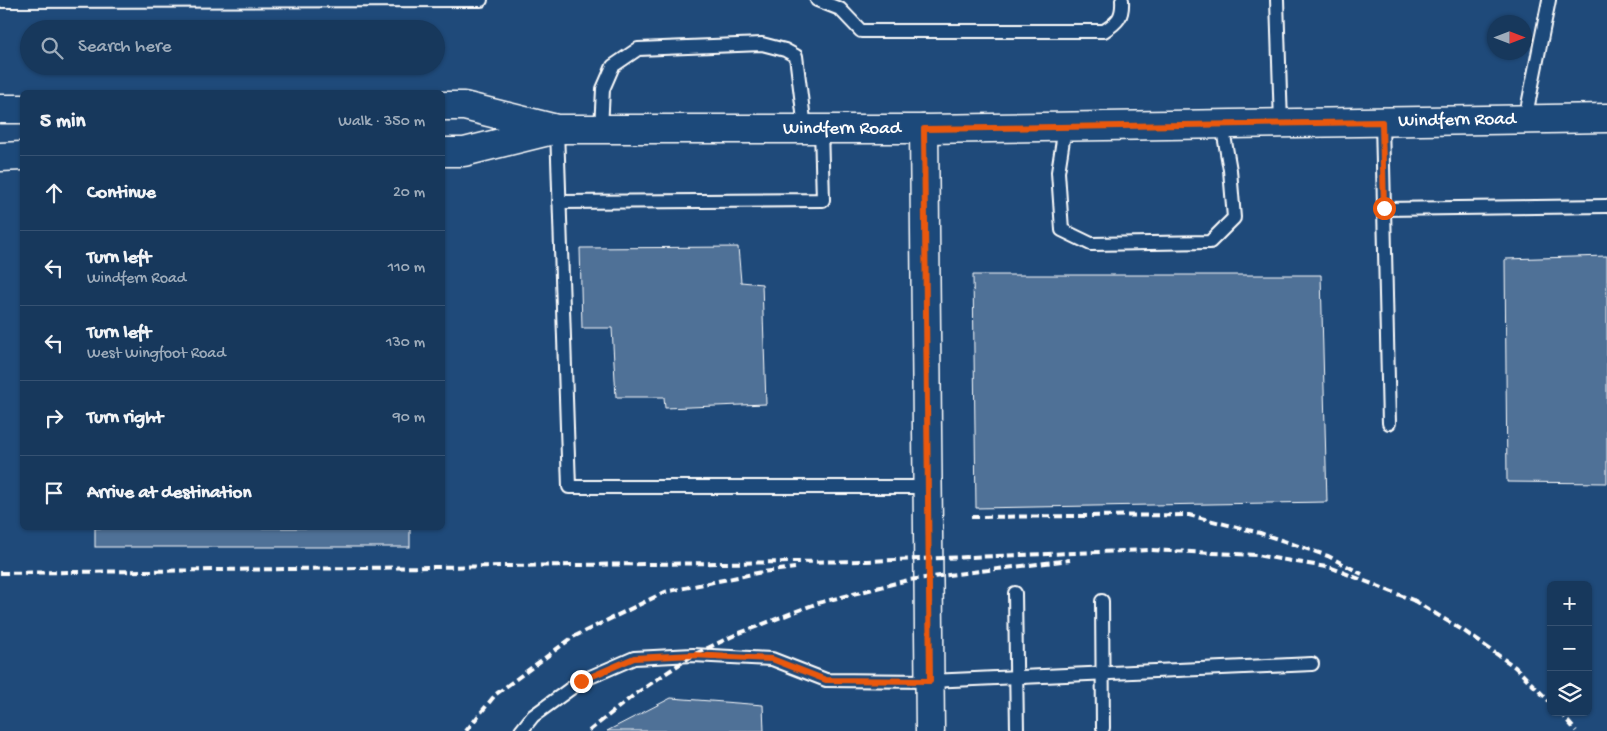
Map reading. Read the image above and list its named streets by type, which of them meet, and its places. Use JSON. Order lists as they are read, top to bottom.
{
  "streets": {
    "street": ["Windfern Road"]
  },
  "north": "right",
  "page": {
    "search": "Search here",
    "heading": ["5 min", "Walk · 350 m"],
    "list": [
      ["Continue", "20 m"],
      ["Turn left", "Windfern Road", "110 m"],
      ["Turn left", "West Wingfoot Road", "130 m"],
      ["Turn right", "90 m"],
      "Arrive at destination"
    ],
    "map_buttons": ["+", "−"]
  }
}
